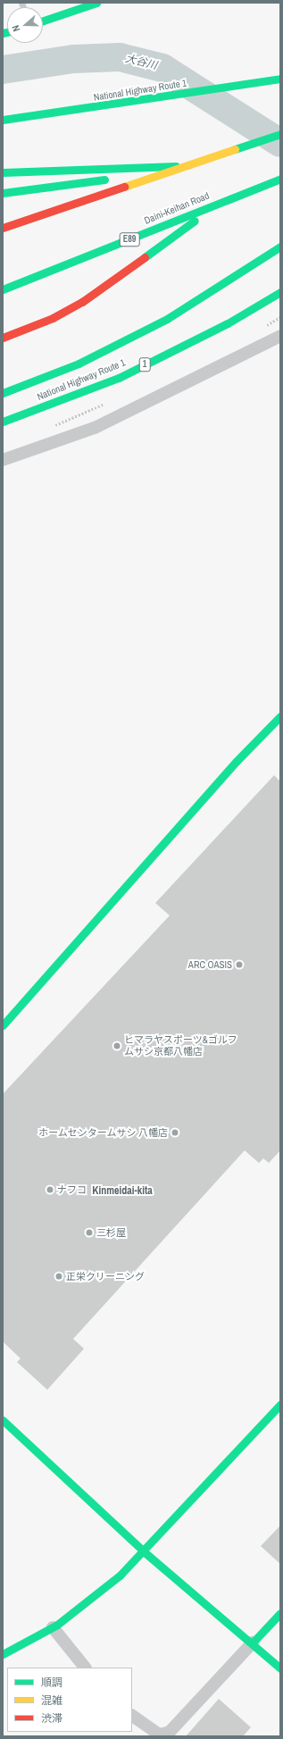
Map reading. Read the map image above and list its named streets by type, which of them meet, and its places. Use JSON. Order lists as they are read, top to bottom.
{
  "streets": {
    "main road": [
      "National Highway Route 1",
      "Daini-Keihan Road",
      "E89",
      "1"
    ]
  },
  "districts": ["Kinmeidai-kita"],
  "water": ["大谷川"],
  "places": [
    "ARC OASIS",
    "ヒマラヤスポーツ&ゴルフ ムサシ京都八幡店",
    "ホームセンタームサシ 八幡店",
    "ナフコ",
    "三杉屋",
    "正栄クリーニング"
  ],
  "legend": ["順調", "混雑", "渋滞"],
  "north": "left"
}
